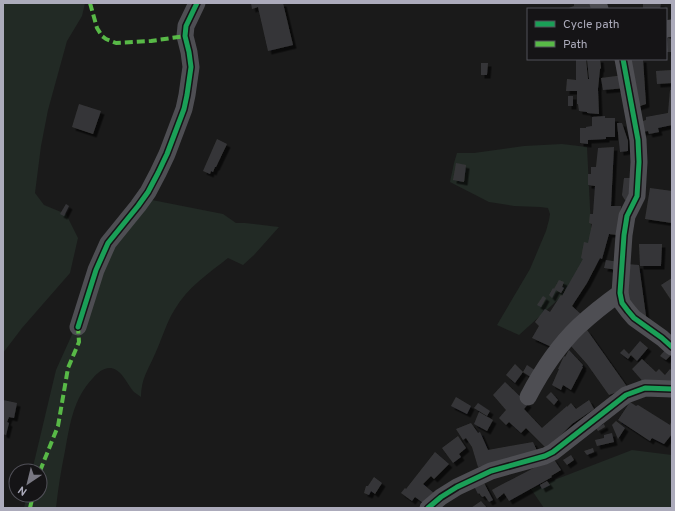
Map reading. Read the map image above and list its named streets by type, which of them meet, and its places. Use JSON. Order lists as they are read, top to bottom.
{
  "legend": ["Cycle path", "Path"],
  "north": "bottom left"
}
